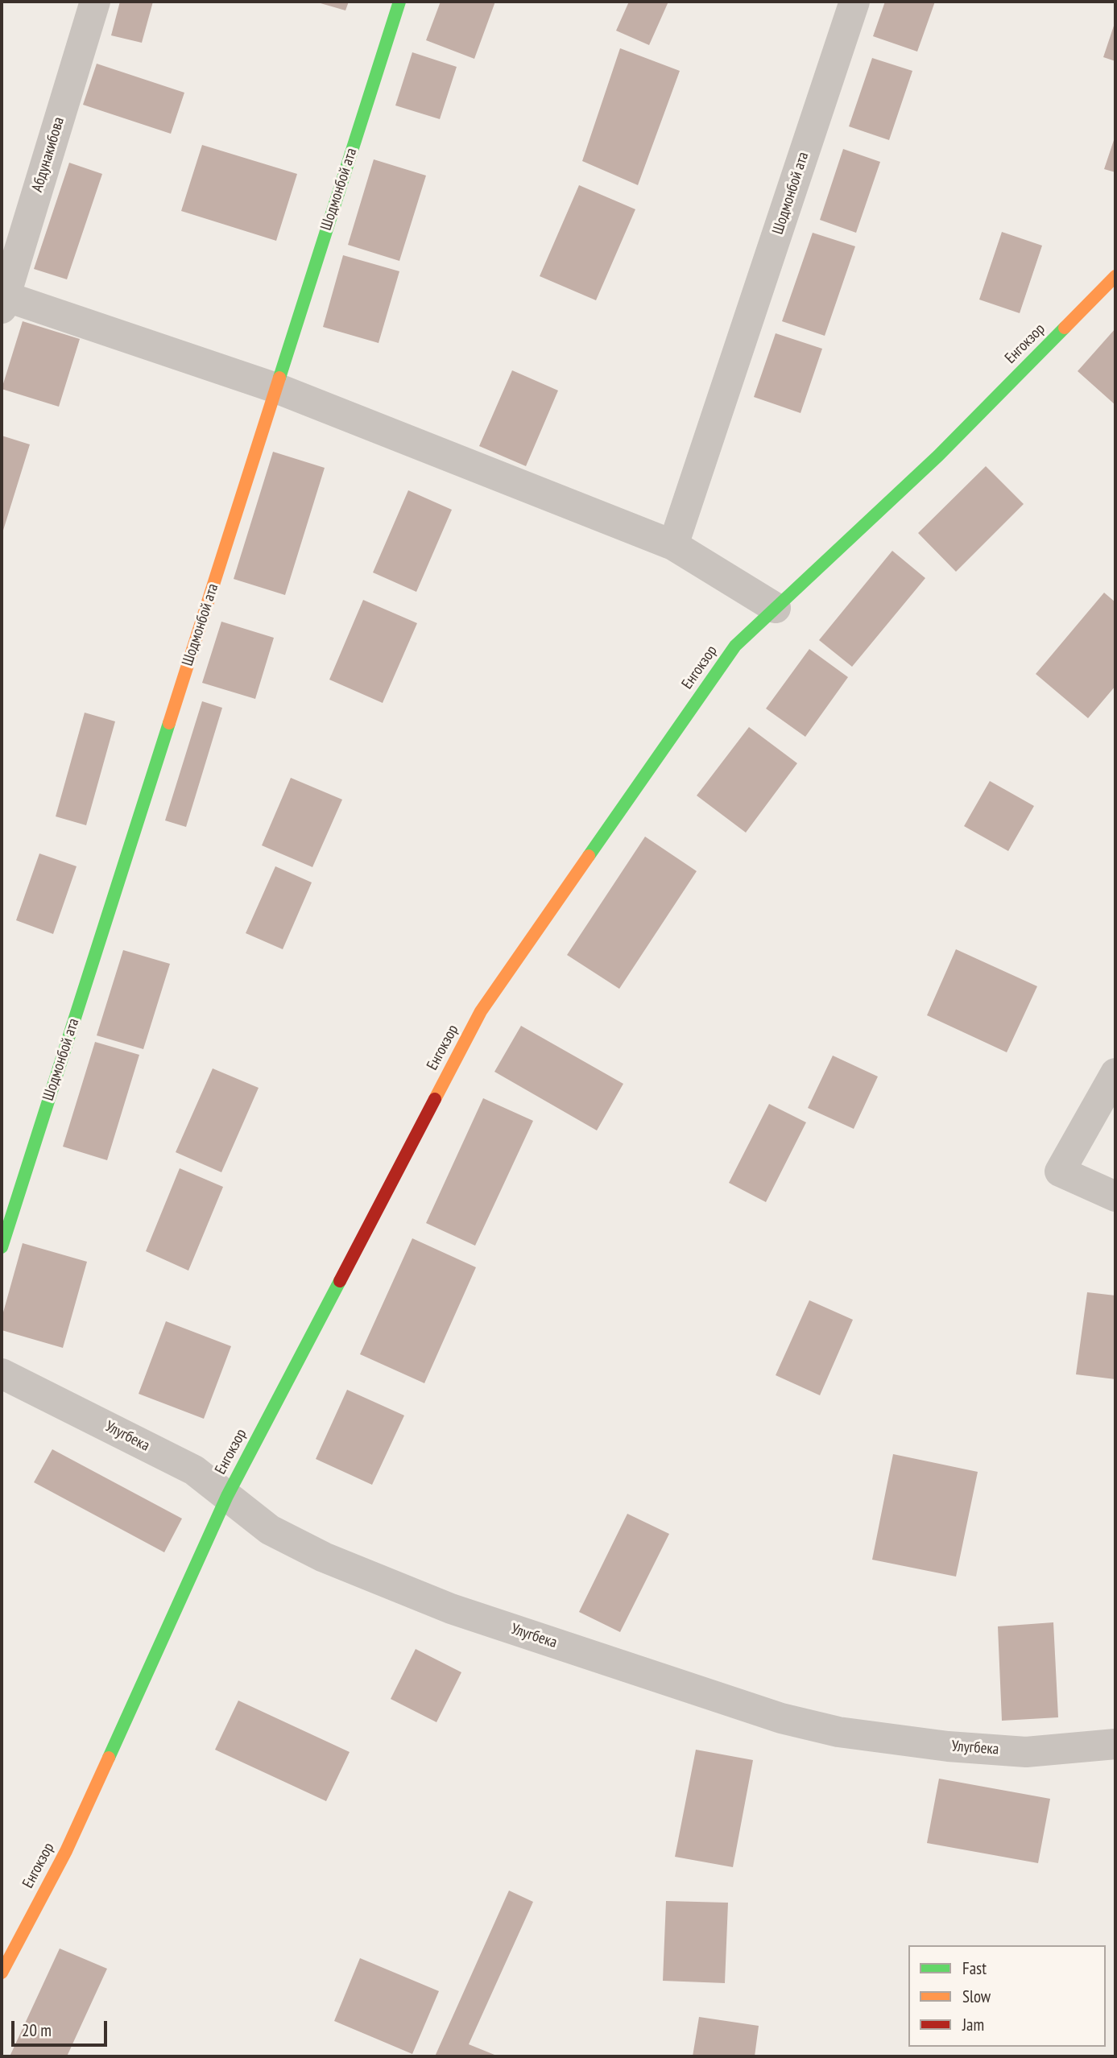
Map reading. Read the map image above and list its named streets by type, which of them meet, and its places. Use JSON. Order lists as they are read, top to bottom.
{
  "streets": {
    "street": [
      "Абдунакибова",
      "Шодмонбой ата",
      "Енгокзор",
      "Улугбека"
    ]
  },
  "crossings": [
    ["Енгокзор", "Улугбека"]
  ],
  "legend": ["Fast", "Slow", "Jam"],
  "scale_bar": "20 m"
}
